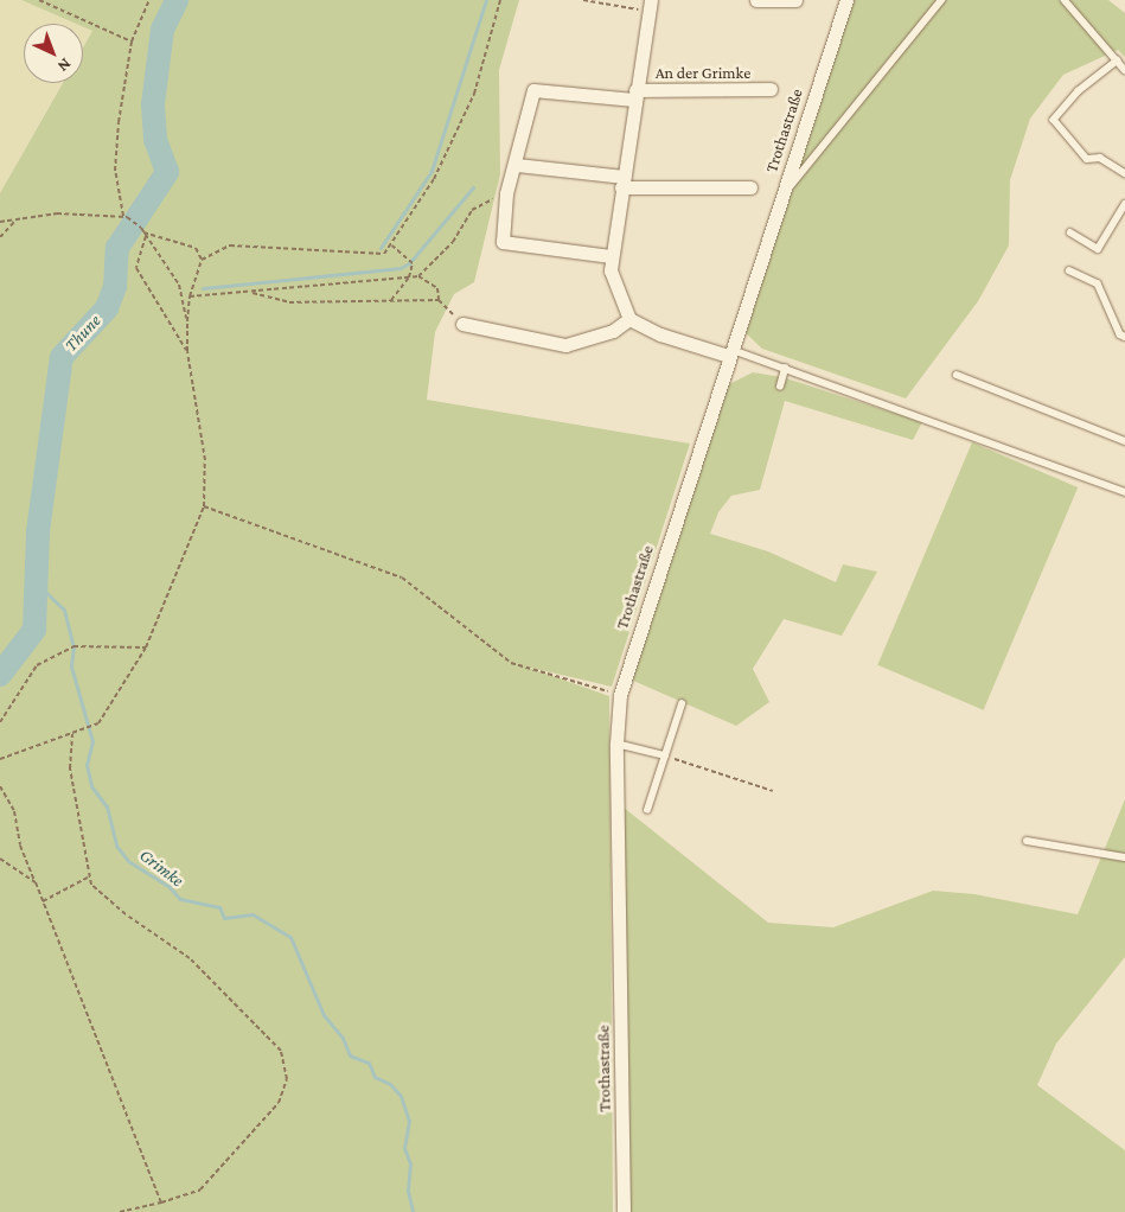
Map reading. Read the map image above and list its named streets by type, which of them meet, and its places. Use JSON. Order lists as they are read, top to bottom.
{
  "streets": {
    "street": ["An der Grimke", "Trothastraße"]
  },
  "water": ["Thune", "Grimke"],
  "north": "bottom right"
}
